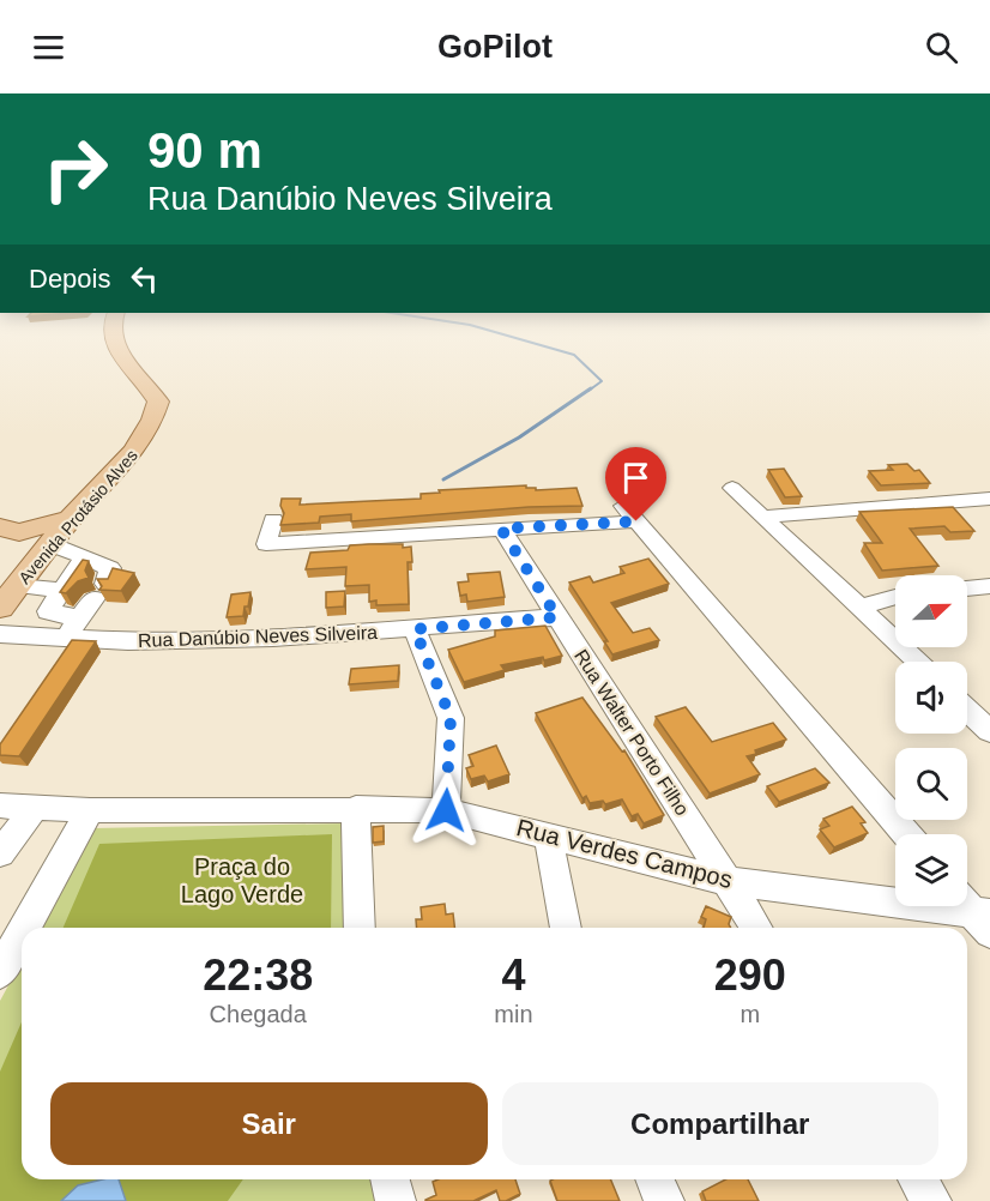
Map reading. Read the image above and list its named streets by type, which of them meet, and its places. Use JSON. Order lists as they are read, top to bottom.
{
  "streets": {
    "main road": ["Avenida Protásio Alves"],
    "street": ["Rua Danúbio Neves Silveira", "Rua Walter Porto Filho", "Rua Verdes Campos"]
  },
  "crossings": [
    ["Rua Danúbio Neves Silveira", "Rua Walter Porto Filho"],
    ["Rua Walter Porto Filho", "Rua Verdes Campos"]
  ],
  "parks": ["Praça do Lago Verde"],
  "north": "right",
  "page": {
    "header": "GoPilot",
    "turn": ["90 m", "Rua Danúbio Neves Silveira"],
    "then": "Depois",
    "eta": [
      "22:38",
      "Chegada",
      "4",
      "min",
      "290",
      "m"
    ],
    "buttons": ["Sair", "Compartilhar"]
  }
}
